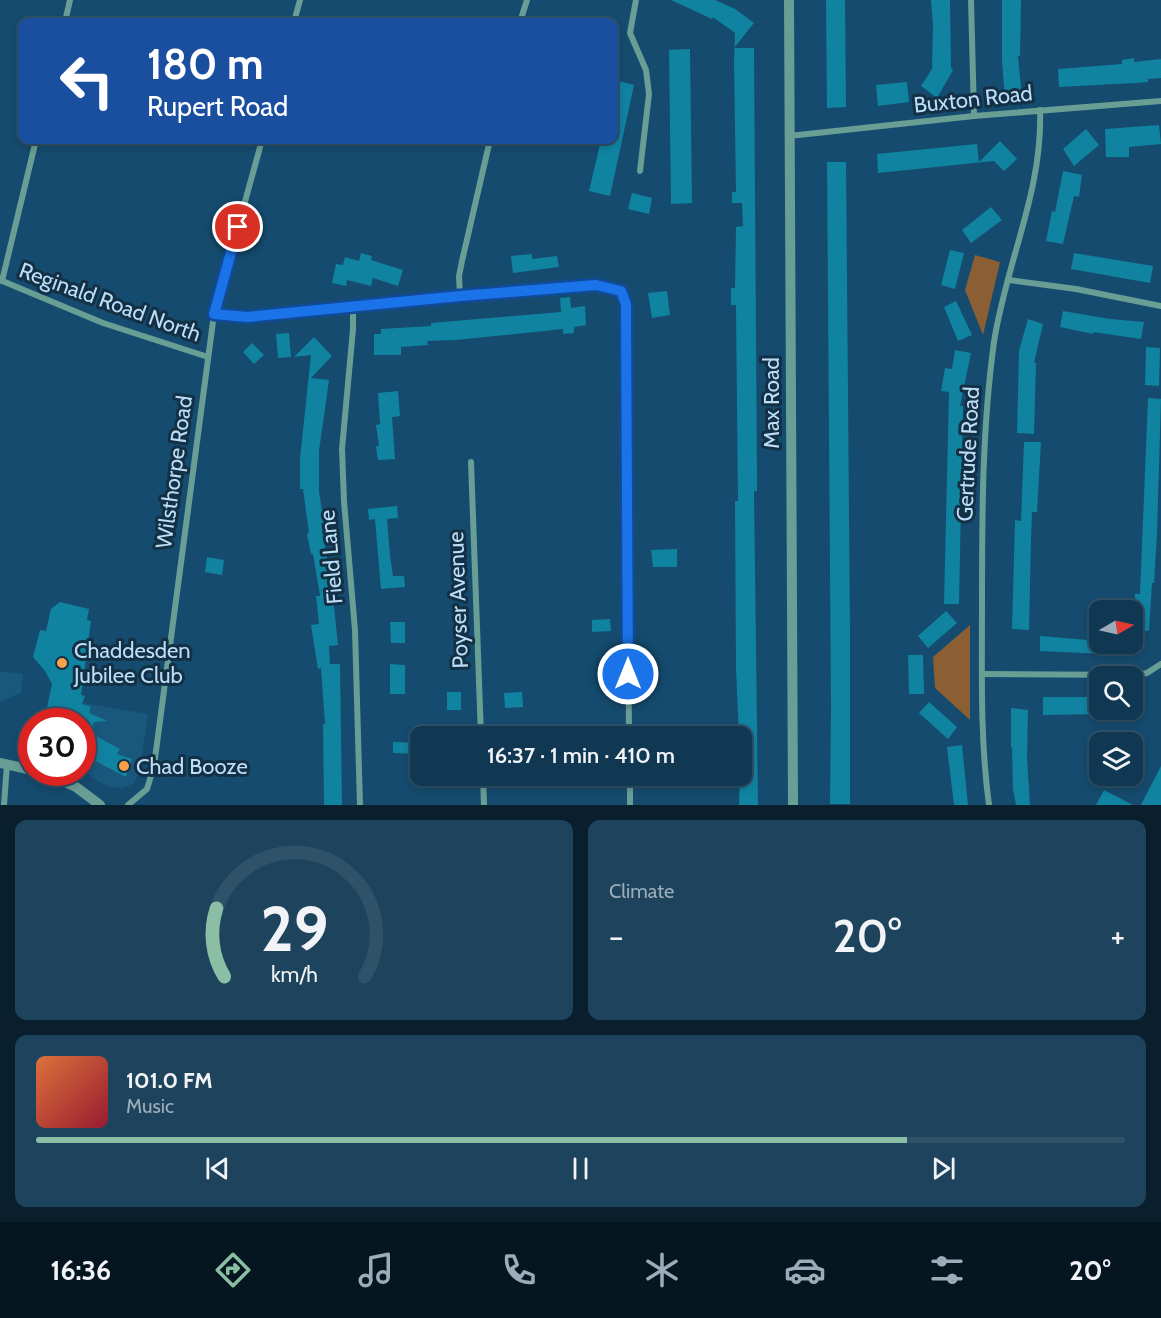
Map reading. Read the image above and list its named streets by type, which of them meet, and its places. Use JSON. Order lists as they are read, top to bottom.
{
  "streets": {
    "street": [
      "Buxton Road",
      "Reginald Road North",
      "Max Road",
      "Gertrude Road",
      "Wilsthorpe Road",
      "Field Lane",
      "Poyser Avenue"
    ]
  },
  "crossings": [
    ["Buxton Road", "Max Road"],
    ["Buxton Road", "Gertrude Road"],
    ["Reginald Road North", "Wilsthorpe Road"]
  ],
  "places": ["Chaddesden Jubilee Club", "Chad Booze"],
  "north": "right",
  "page": {
    "turn": ["180 m", "Rupert Road"],
    "limit": "30",
    "trip": "16:37 · 1 min · 410 m",
    "tile": "Climate",
    "heat": ["−", "20°", "+"],
    "song": ["101.0 FM", "Music"],
    "tabs": ["16:36", "20°"],
    "gauge": ["29", "km/h"]
  }
}
